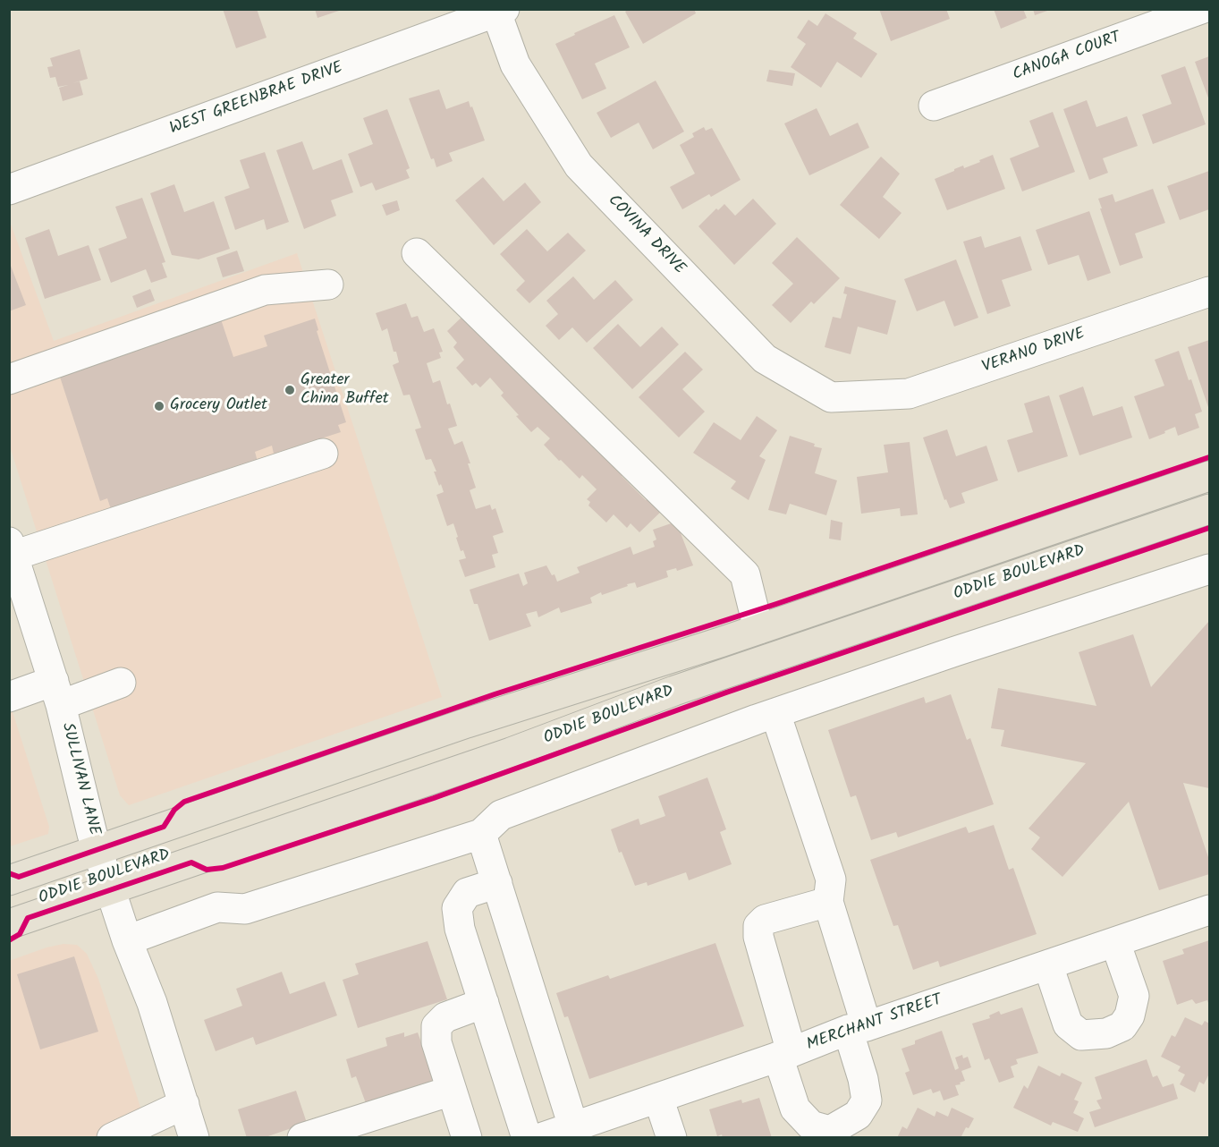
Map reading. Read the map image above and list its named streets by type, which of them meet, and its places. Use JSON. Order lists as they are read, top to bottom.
{
  "streets": {
    "main road": ["ODDIE BOULEVARD"],
    "street": [
      "CANOGA COURT",
      "WEST GREENBRAE DRIVE",
      "COVINA DRIVE",
      "VERANO DRIVE",
      "SULLIVAN LANE",
      "MERCHANT STREET"
    ]
  },
  "crossings": [
    ["WEST GREENBRAE DRIVE", "COVINA DRIVE"],
    ["COVINA DRIVE", "VERANO DRIVE"],
    ["ODDIE BOULEVARD", "SULLIVAN LANE"]
  ],
  "places": ["Greater China Buffet", "Grocery Outlet"]
}
